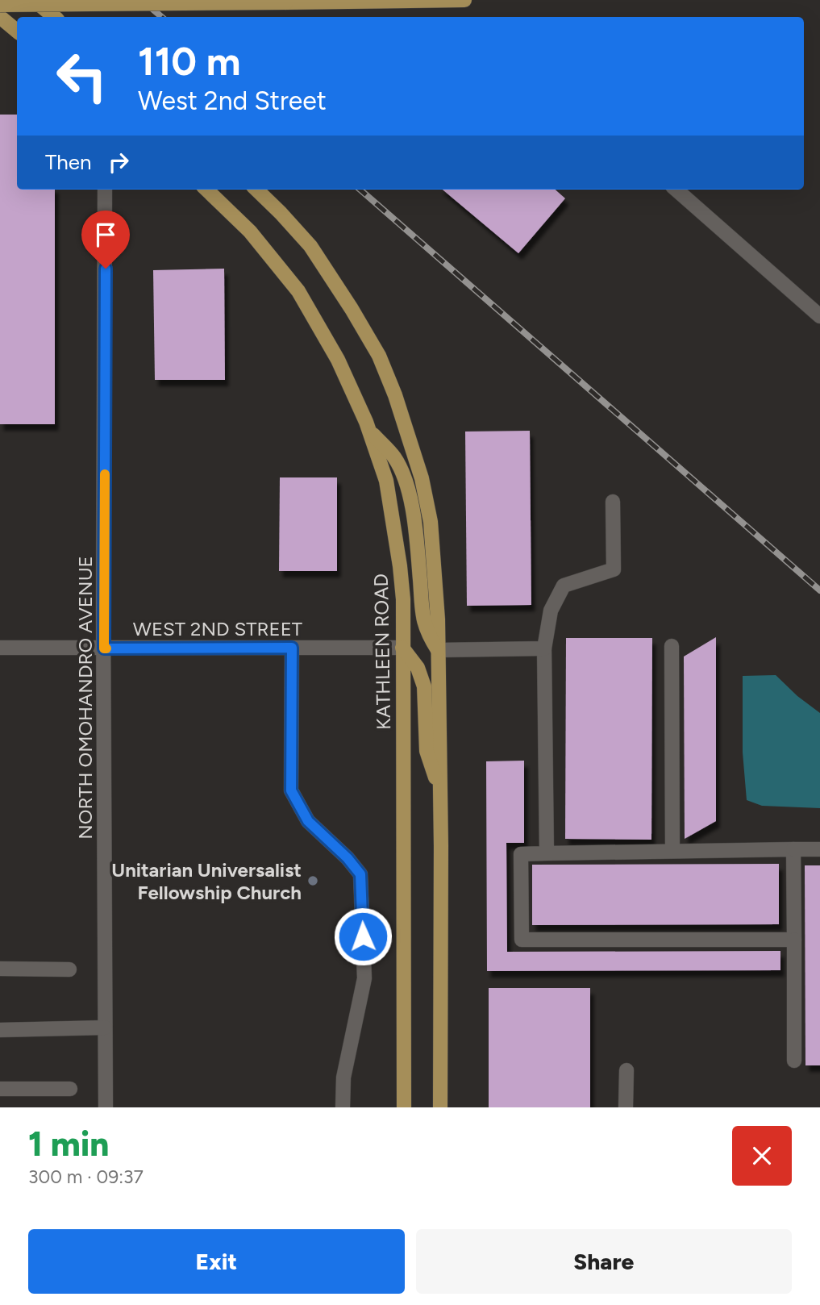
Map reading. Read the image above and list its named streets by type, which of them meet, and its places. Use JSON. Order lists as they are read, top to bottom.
{
  "streets": {
    "main road": ["KATHLEEN ROAD"],
    "street": ["WEST 2ND STREET", "NORTH OMOHANDRO AVENUE"]
  },
  "crossings": [
    ["WEST 2ND STREET", "KATHLEEN ROAD"],
    ["WEST 2ND STREET", "NORTH OMOHANDRO AVENUE"]
  ],
  "places": ["Unitarian Universalist Fellowship Church"],
  "page": {
    "turn": ["110 m", "West 2nd Street"],
    "then": "Then",
    "heading": ["1 min", "300 m · 09:37"],
    "buttons": ["Exit", "Share"]
  }
}
